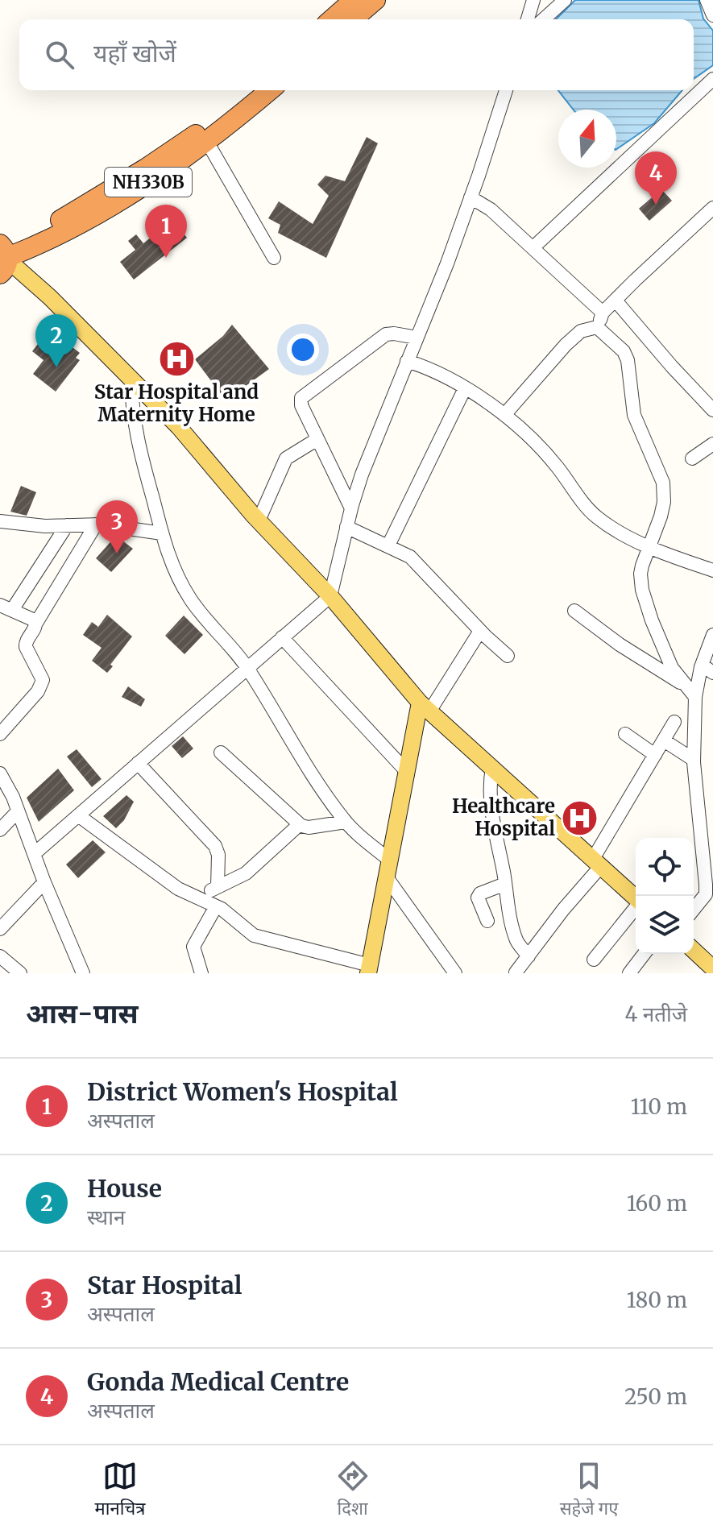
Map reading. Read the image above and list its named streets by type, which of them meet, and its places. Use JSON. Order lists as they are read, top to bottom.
{
  "streets": {
    "highway": ["NH330B"]
  },
  "places": {
    "hospital": ["Star Hospital and Maternity Home", "Healthcare Hospital"]
  },
  "north": "top",
  "page": {
    "search": "यहाँ खोजें",
    "pins": [
      "4",
      "1",
      "2",
      "3"
    ],
    "heading": ["आस-पास", "4 नतीजे"],
    "list": [
      {
        "mark": "1",
        "name": "District Women's Hospital",
        "note": "अस्पताल",
        "value": "110 m"
      },
      {
        "mark": "2",
        "name": "House",
        "note": "स्थान",
        "value": "160 m"
      },
      {
        "mark": "3",
        "name": "Star Hospital",
        "note": "अस्पताल",
        "value": "180 m"
      },
      {
        "mark": "4",
        "name": "Gonda Medical Centre",
        "note": "अस्पताल",
        "value": "250 m"
      }
    ],
    "nav": ["मानचित्र", "दिशा", "सहेजे गए"]
  }
}
